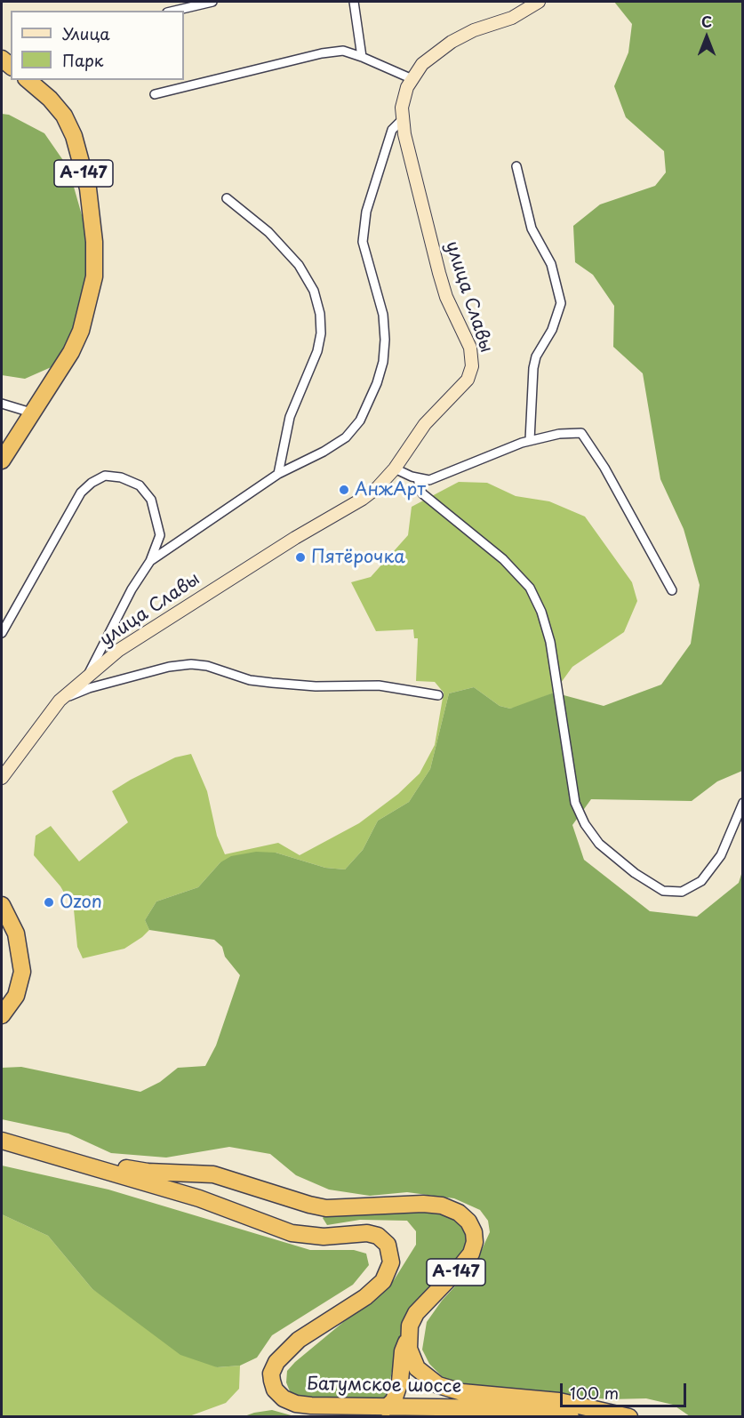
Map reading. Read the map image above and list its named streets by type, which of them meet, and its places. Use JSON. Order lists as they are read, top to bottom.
{
  "streets": {
    "highway": ["А-147", "Батумское шоссе"],
    "street": ["улица Славы"]
  },
  "places": ["АнжАрт", "Пятёрочка", "Ozon"],
  "legend": ["Улица", "Парк"],
  "scale_bar": "100 m",
  "north": "top"
}
